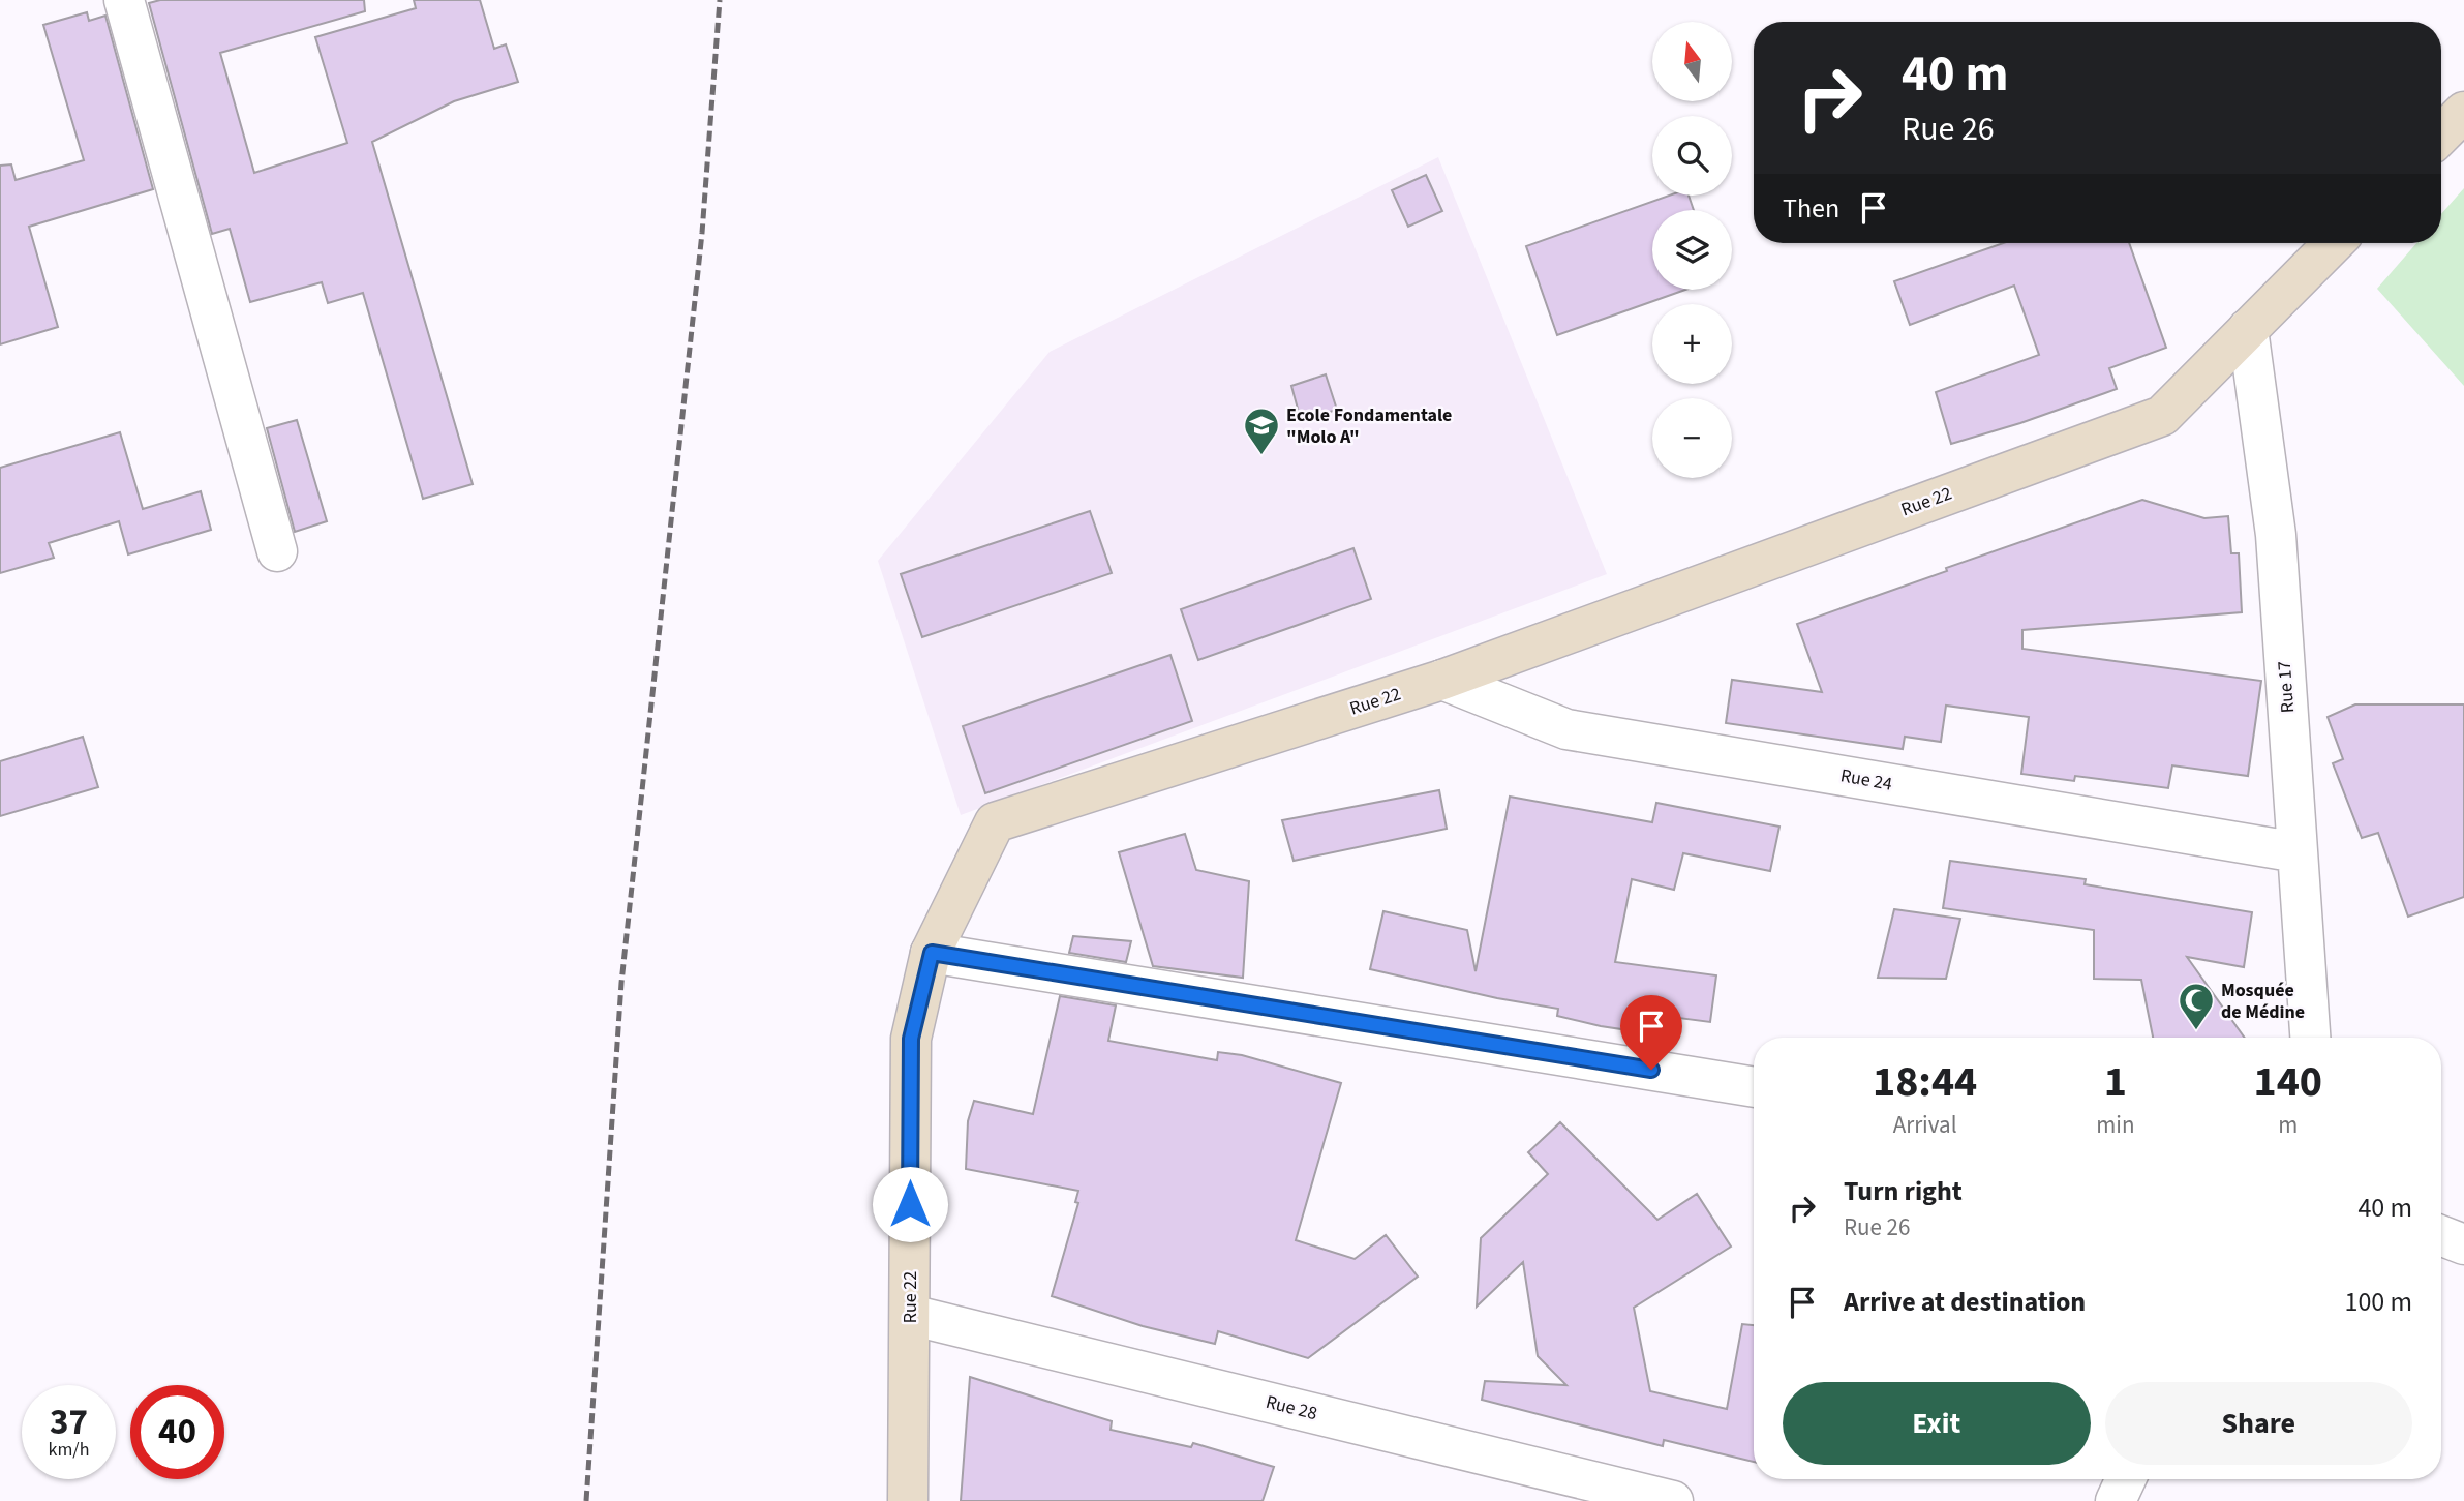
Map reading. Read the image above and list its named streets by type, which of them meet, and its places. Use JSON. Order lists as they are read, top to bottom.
{
  "streets": {
    "street": [
      "Rue 22",
      "Rue 17",
      "Rue 24",
      "Rue 28"
    ]
  },
  "crossings": [
    ["Rue 22", "Rue 17"],
    ["Rue 22", "Rue 24"],
    ["Rue 22", "Rue 28"],
    ["Rue 17", "Rue 24"]
  ],
  "places": {
    "school or university": ["Ecole Fondamentale \"Molo A\""],
    "mosque": ["Mosquée de Médine"]
  },
  "north": "top",
  "page": {
    "map_buttons": ["+", "−"],
    "turn": ["40 m", "Rue 26"],
    "then": "Then",
    "eta": [
      "18:44",
      "Arrival",
      "1",
      "min",
      "140",
      "m"
    ],
    "list": [
      {
        "name": "Turn right",
        "note": "Rue 26",
        "value": "40 m"
      },
      {
        "name": "Arrive at destination",
        "value": "100 m"
      }
    ],
    "buttons": ["Exit", "Share"],
    "speed": "37 km/h",
    "limit": "40"
  }
}
